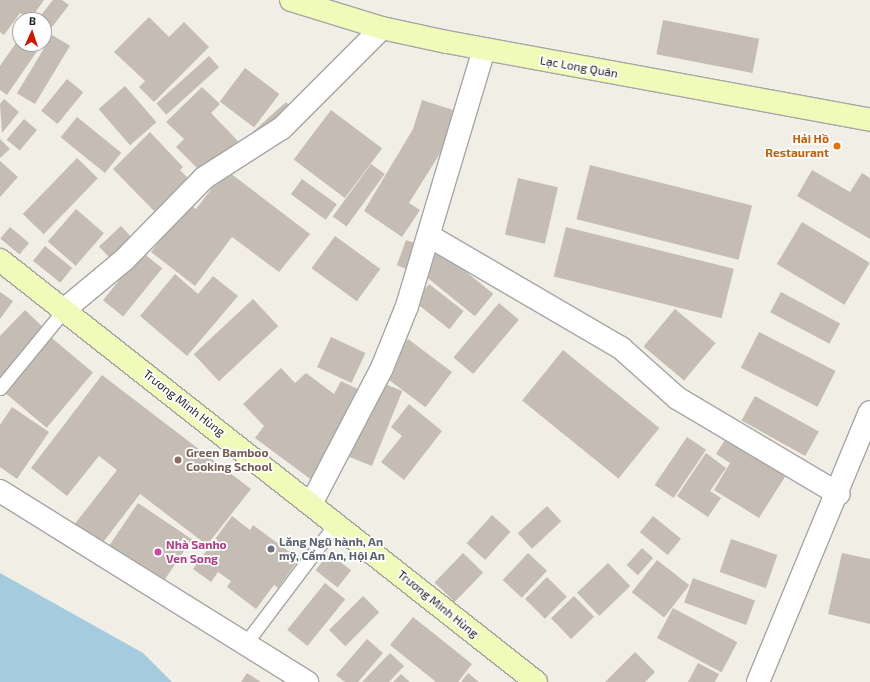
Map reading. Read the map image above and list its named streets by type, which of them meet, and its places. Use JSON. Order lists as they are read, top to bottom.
{
  "streets": {
    "street": ["Lạc Long Quân", "Trương Minh Hùng"]
  },
  "places": [
    "Hải Hồ Restaurant",
    "Green Bamboo Cooking School",
    "Lăng Ngũ hành, An mỹ, Cẩm An, Hội An",
    "Nhà Sanho Ven Song"
  ],
  "north": "top"
}
